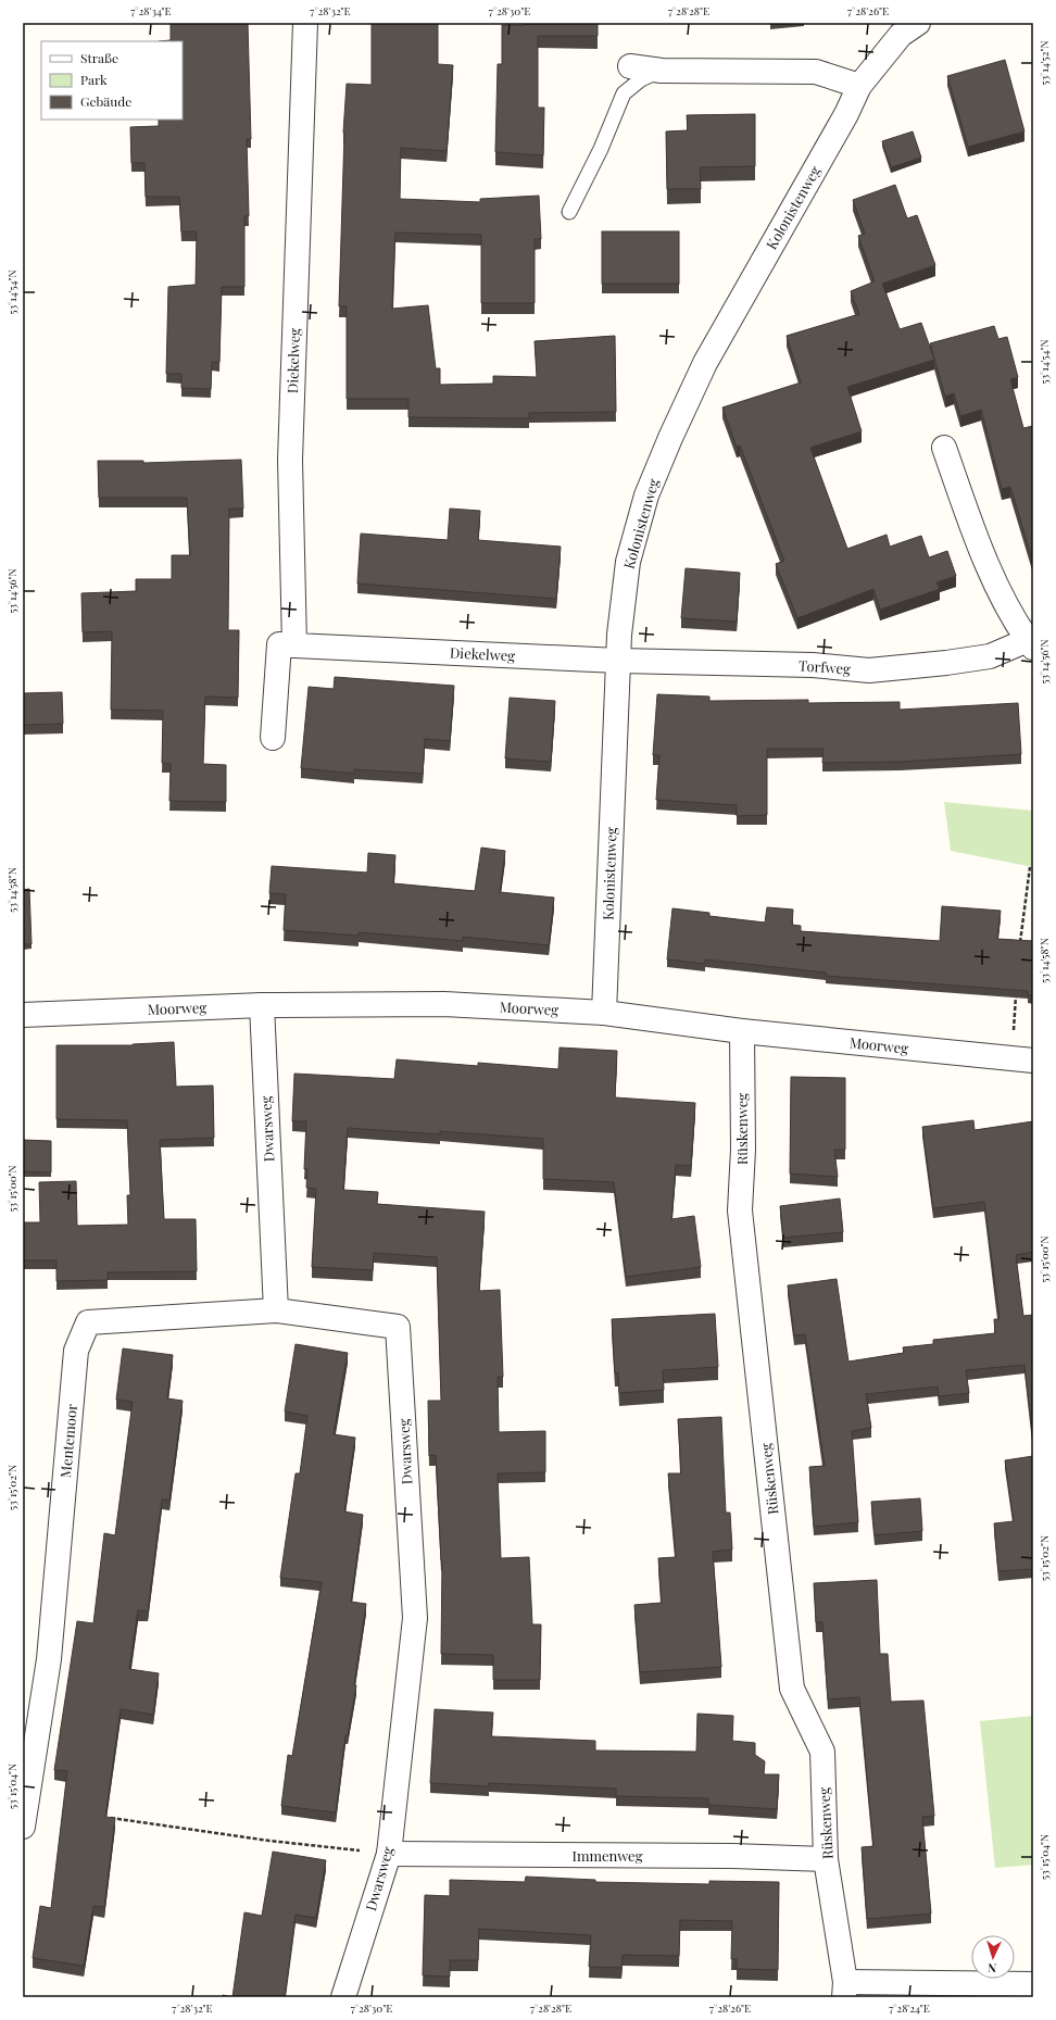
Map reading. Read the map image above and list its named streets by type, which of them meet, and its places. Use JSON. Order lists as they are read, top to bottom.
{
  "streets": {
    "street": [
      "Kolonistenweg",
      "Diekelweg",
      "Torfweg",
      "Moorweg",
      "Dwarsweg",
      "Rüskenweg",
      "Mentemoor",
      "Immenweg"
    ]
  },
  "crossings": [
    ["Kolonistenweg", "Diekelweg"],
    ["Kolonistenweg", "Torfweg"],
    ["Kolonistenweg", "Moorweg"],
    ["Diekelweg", "Torfweg"],
    ["Moorweg", "Dwarsweg"],
    ["Moorweg", "Rüskenweg"],
    ["Dwarsweg", "Mentemoor"],
    ["Dwarsweg", "Immenweg"],
    ["Rüskenweg", "Immenweg"]
  ],
  "legend": ["Straße", "Park", "Gebäude"],
  "north": "bottom",
  "coordinates": [
    "7°28'34\"E",
    "7°28'32\"E",
    "7°28'30\"E",
    "7°28'28\"E",
    "7°28'26\"E",
    "53°14'52\"N",
    "53°14'54\"N",
    "53°14'56\"N",
    "53°14'58\"N",
    "53°15'00\"N",
    "53°15'02\"N",
    "53°15'04\"N",
    "7°28'24\"E"
  ]
}
